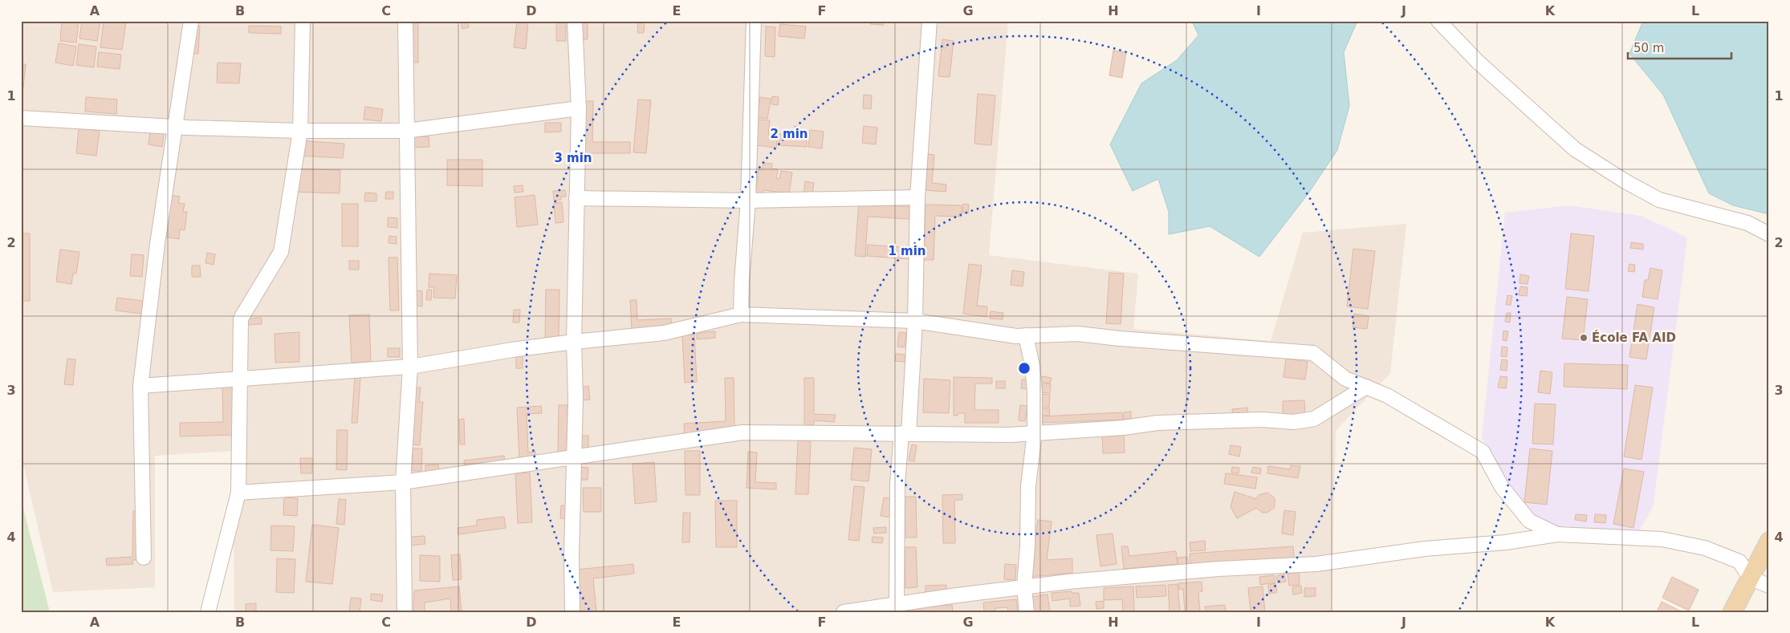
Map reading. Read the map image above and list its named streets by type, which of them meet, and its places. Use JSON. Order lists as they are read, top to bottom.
{
  "places": ["École FA AID"],
  "scale_bar": "50 m",
  "grid": {
    "columns": [
      "A",
      "B",
      "C",
      "D",
      "E",
      "F",
      "G",
      "H",
      "I",
      "J",
      "K",
      "L"
    ],
    "rows": [
      "1",
      "2",
      "3",
      "4"
    ]
  },
  "rings": ["2 min", "3 min", "1 min"]
}
